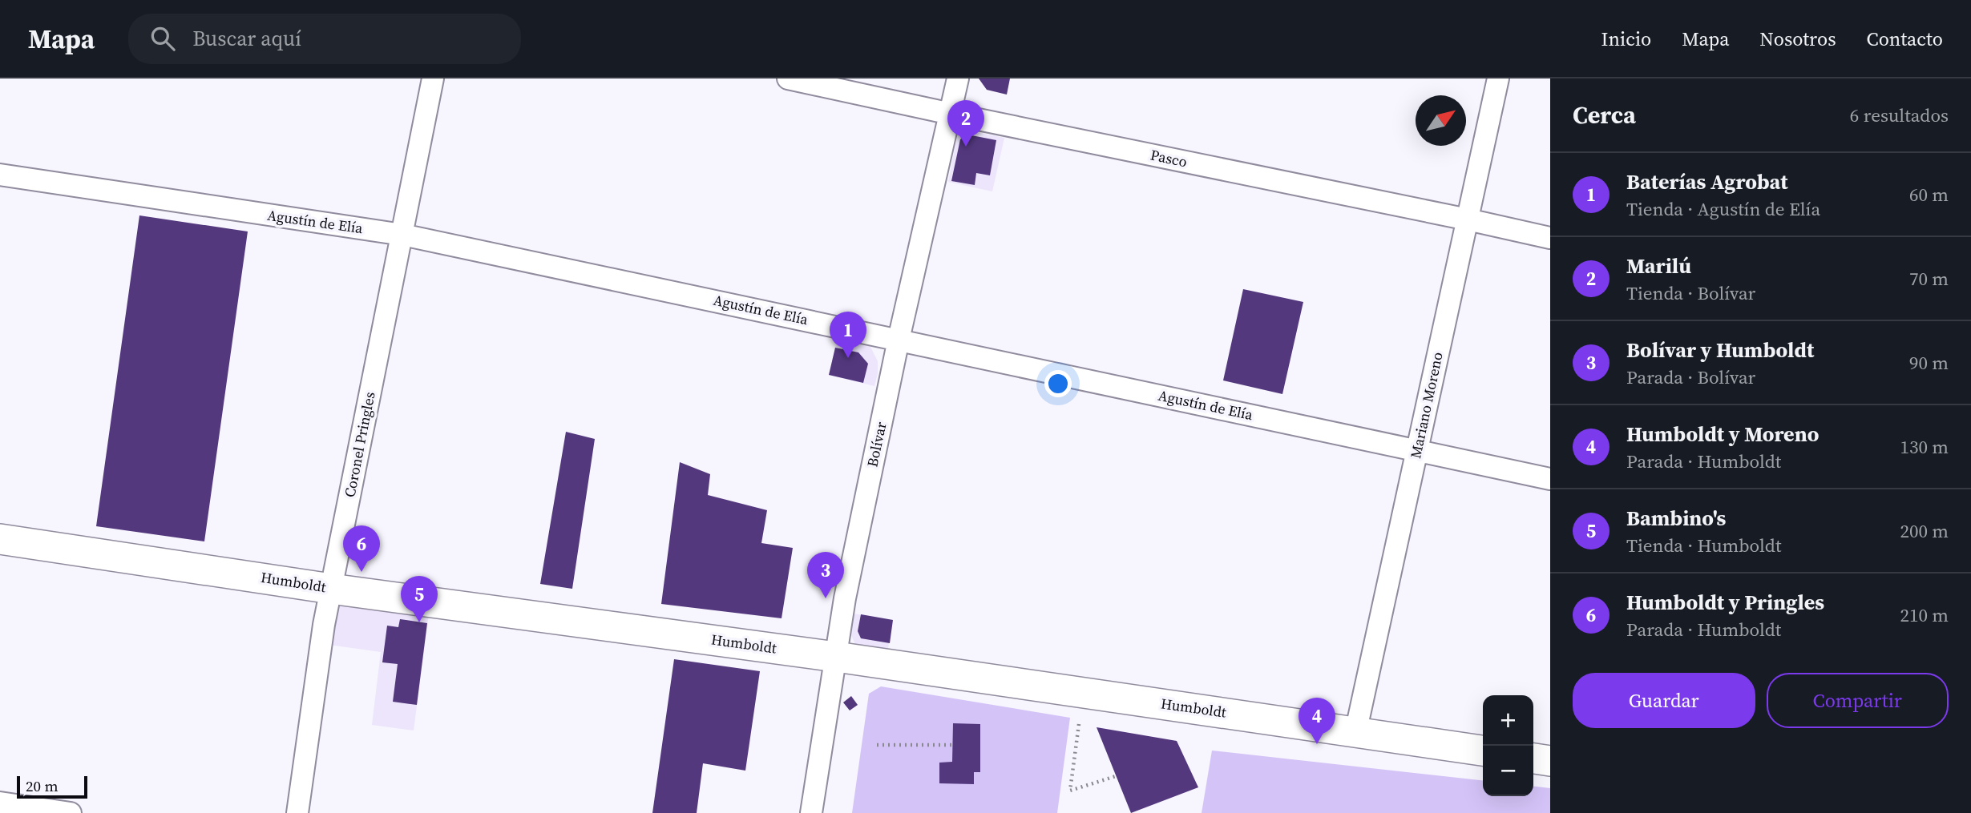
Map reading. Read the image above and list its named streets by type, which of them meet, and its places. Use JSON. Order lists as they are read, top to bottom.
{
  "streets": {
    "street": [
      "Pasco",
      "Agustín de Elía",
      "Mariano Moreno",
      "Coronel Pringles",
      "Bolívar",
      "Humboldt"
    ]
  },
  "crossings": [
    ["Pasco", "Mariano Moreno"],
    ["Pasco", "Bolívar"],
    ["Agustín de Elía", "Mariano Moreno"],
    ["Agustín de Elía", "Coronel Pringles"],
    ["Agustín de Elía", "Bolívar"],
    ["Mariano Moreno", "Humboldt"],
    ["Coronel Pringles", "Humboldt"],
    ["Bolívar", "Humboldt"]
  ],
  "scale_bar": "20 m",
  "north": "top right",
  "page": {
    "header": "Mapa",
    "search": "Buscar aquí",
    "nav": [
      "Inicio",
      "Mapa",
      "Nosotros",
      "Contacto"
    ],
    "heading": ["Cerca", "6 resultados"],
    "pins": [
      "2",
      "1",
      "6",
      "3",
      "5",
      "4"
    ],
    "list": [
      {
        "mark": "1",
        "name": "Baterías Agrobat",
        "note": "Tienda · Agustín de Elía",
        "value": "60 m"
      },
      {
        "mark": "2",
        "name": "Marilú",
        "note": "Tienda · Bolívar",
        "value": "70 m"
      },
      {
        "mark": "3",
        "name": "Bolívar y Humboldt",
        "note": "Parada · Bolívar",
        "value": "90 m"
      },
      {
        "mark": "4",
        "name": "Humboldt y Moreno",
        "note": "Parada · Humboldt",
        "value": "130 m"
      },
      {
        "mark": "5",
        "name": "Bambino's",
        "note": "Tienda · Humboldt",
        "value": "200 m"
      },
      {
        "mark": "6",
        "name": "Humboldt y Pringles",
        "note": "Parada · Humboldt",
        "value": "210 m"
      }
    ],
    "buttons": ["Guardar", "Compartir"],
    "map_buttons": ["+", "−"],
    "scale": "20 m"
  }
}
